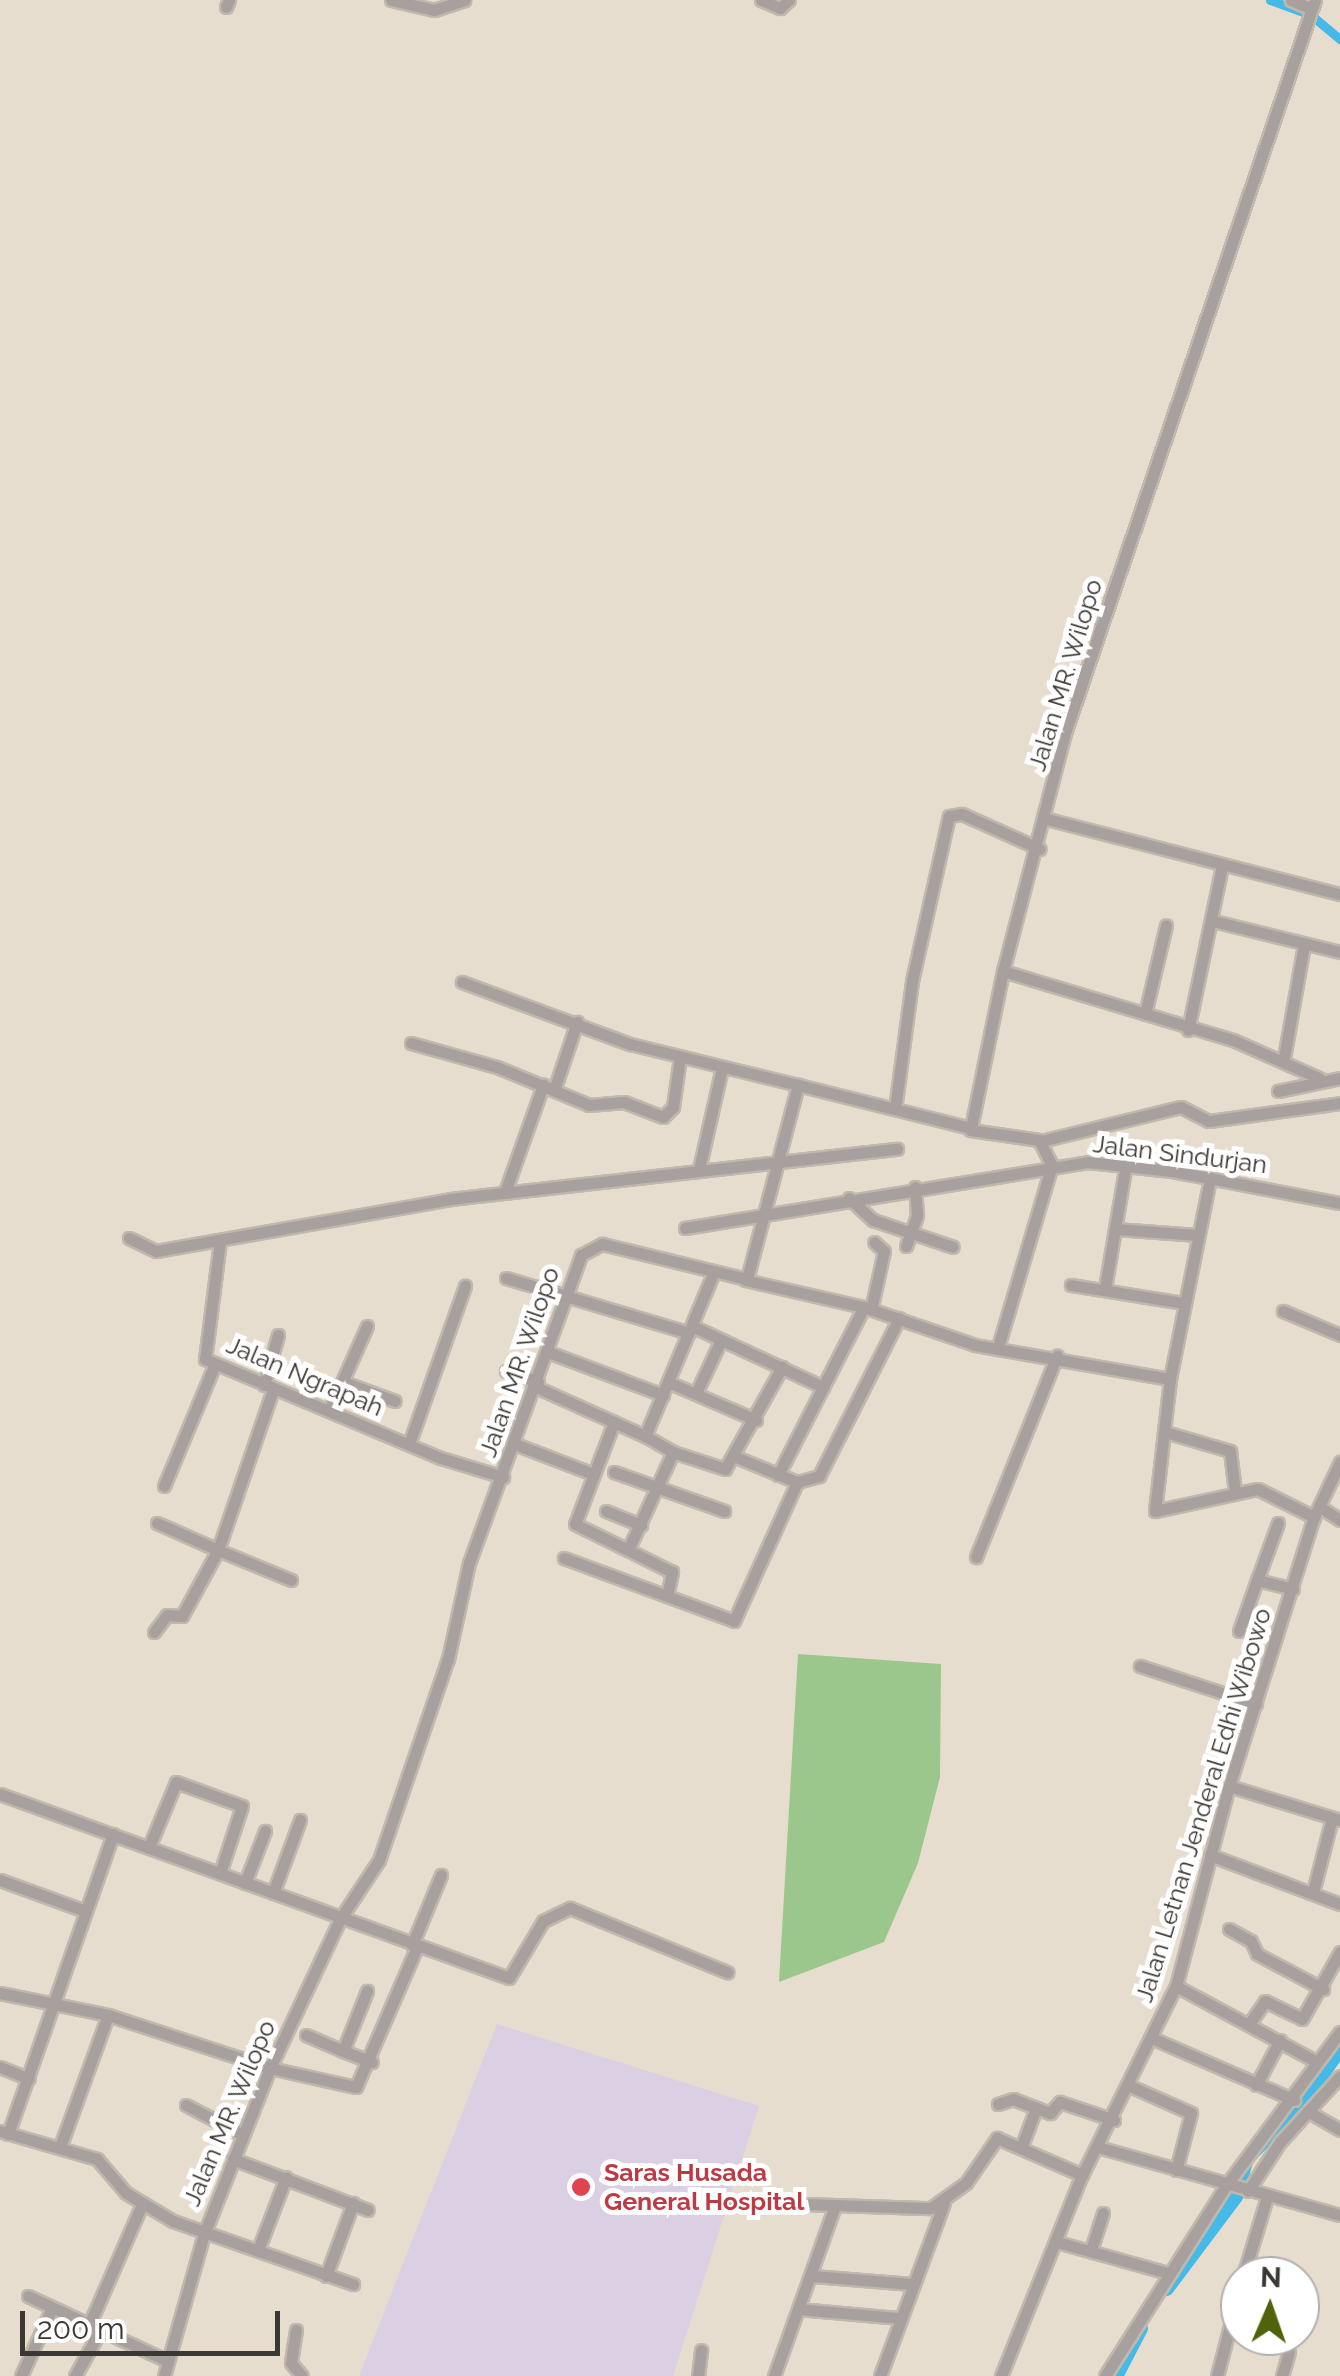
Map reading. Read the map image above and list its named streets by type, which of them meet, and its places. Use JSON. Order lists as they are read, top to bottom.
{
  "streets": {
    "street": [
      "Jalan MR. Wilopo",
      "Jalan Sindurjan",
      "Jalan Ngrapah",
      "Jalan Letnan Jenderal Edhi Wibowo"
    ]
  },
  "crossings": [
    ["Jalan MR. Wilopo", "Jalan Ngrapah"]
  ],
  "places": ["Saras Husada General Hospital"],
  "scale_bar": "200 m",
  "north": "top"
}
